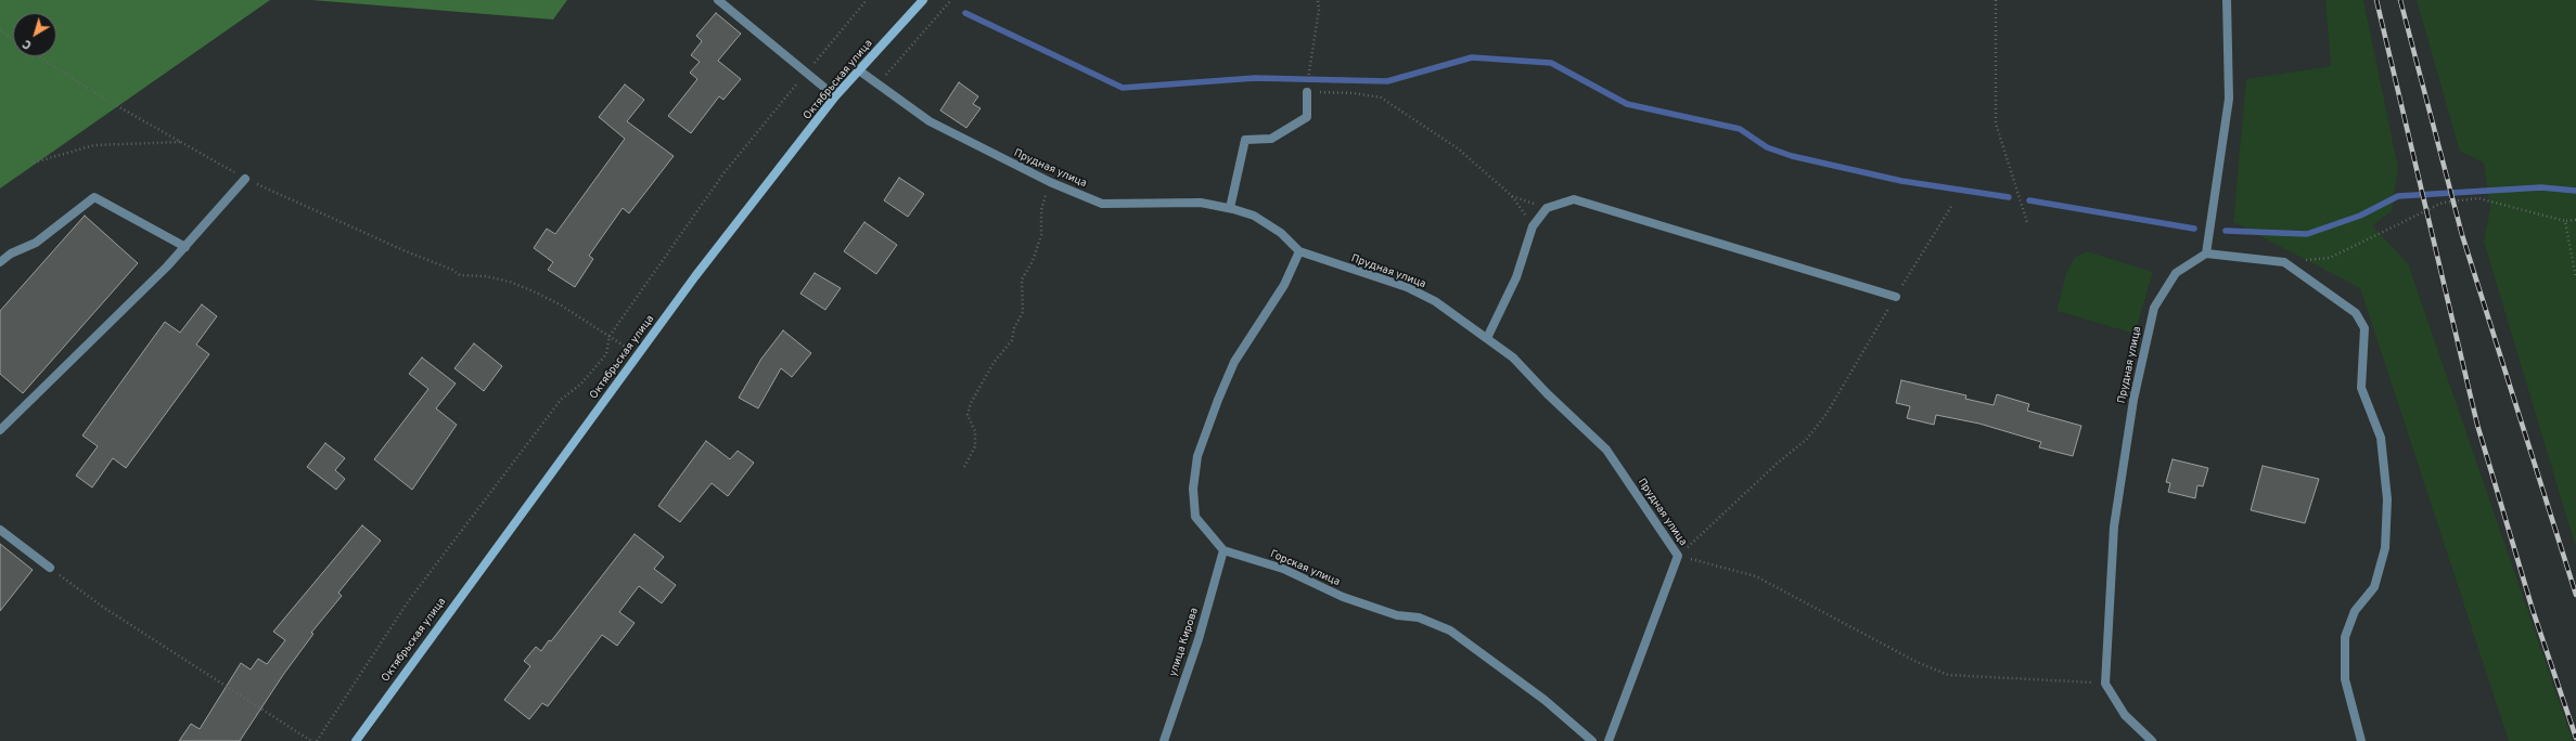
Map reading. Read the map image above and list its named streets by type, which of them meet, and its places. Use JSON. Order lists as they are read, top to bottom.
{
  "streets": {
    "main road": ["Октябрьская улица"],
    "street": ["Прудная улица", "Горская улица", "улица Кирова"]
  },
  "crossings": [
    ["Октябрьская улица", "Прудная улица"],
    ["Горская улица", "улица Кирова"]
  ],
  "north": "bottom left"
}
